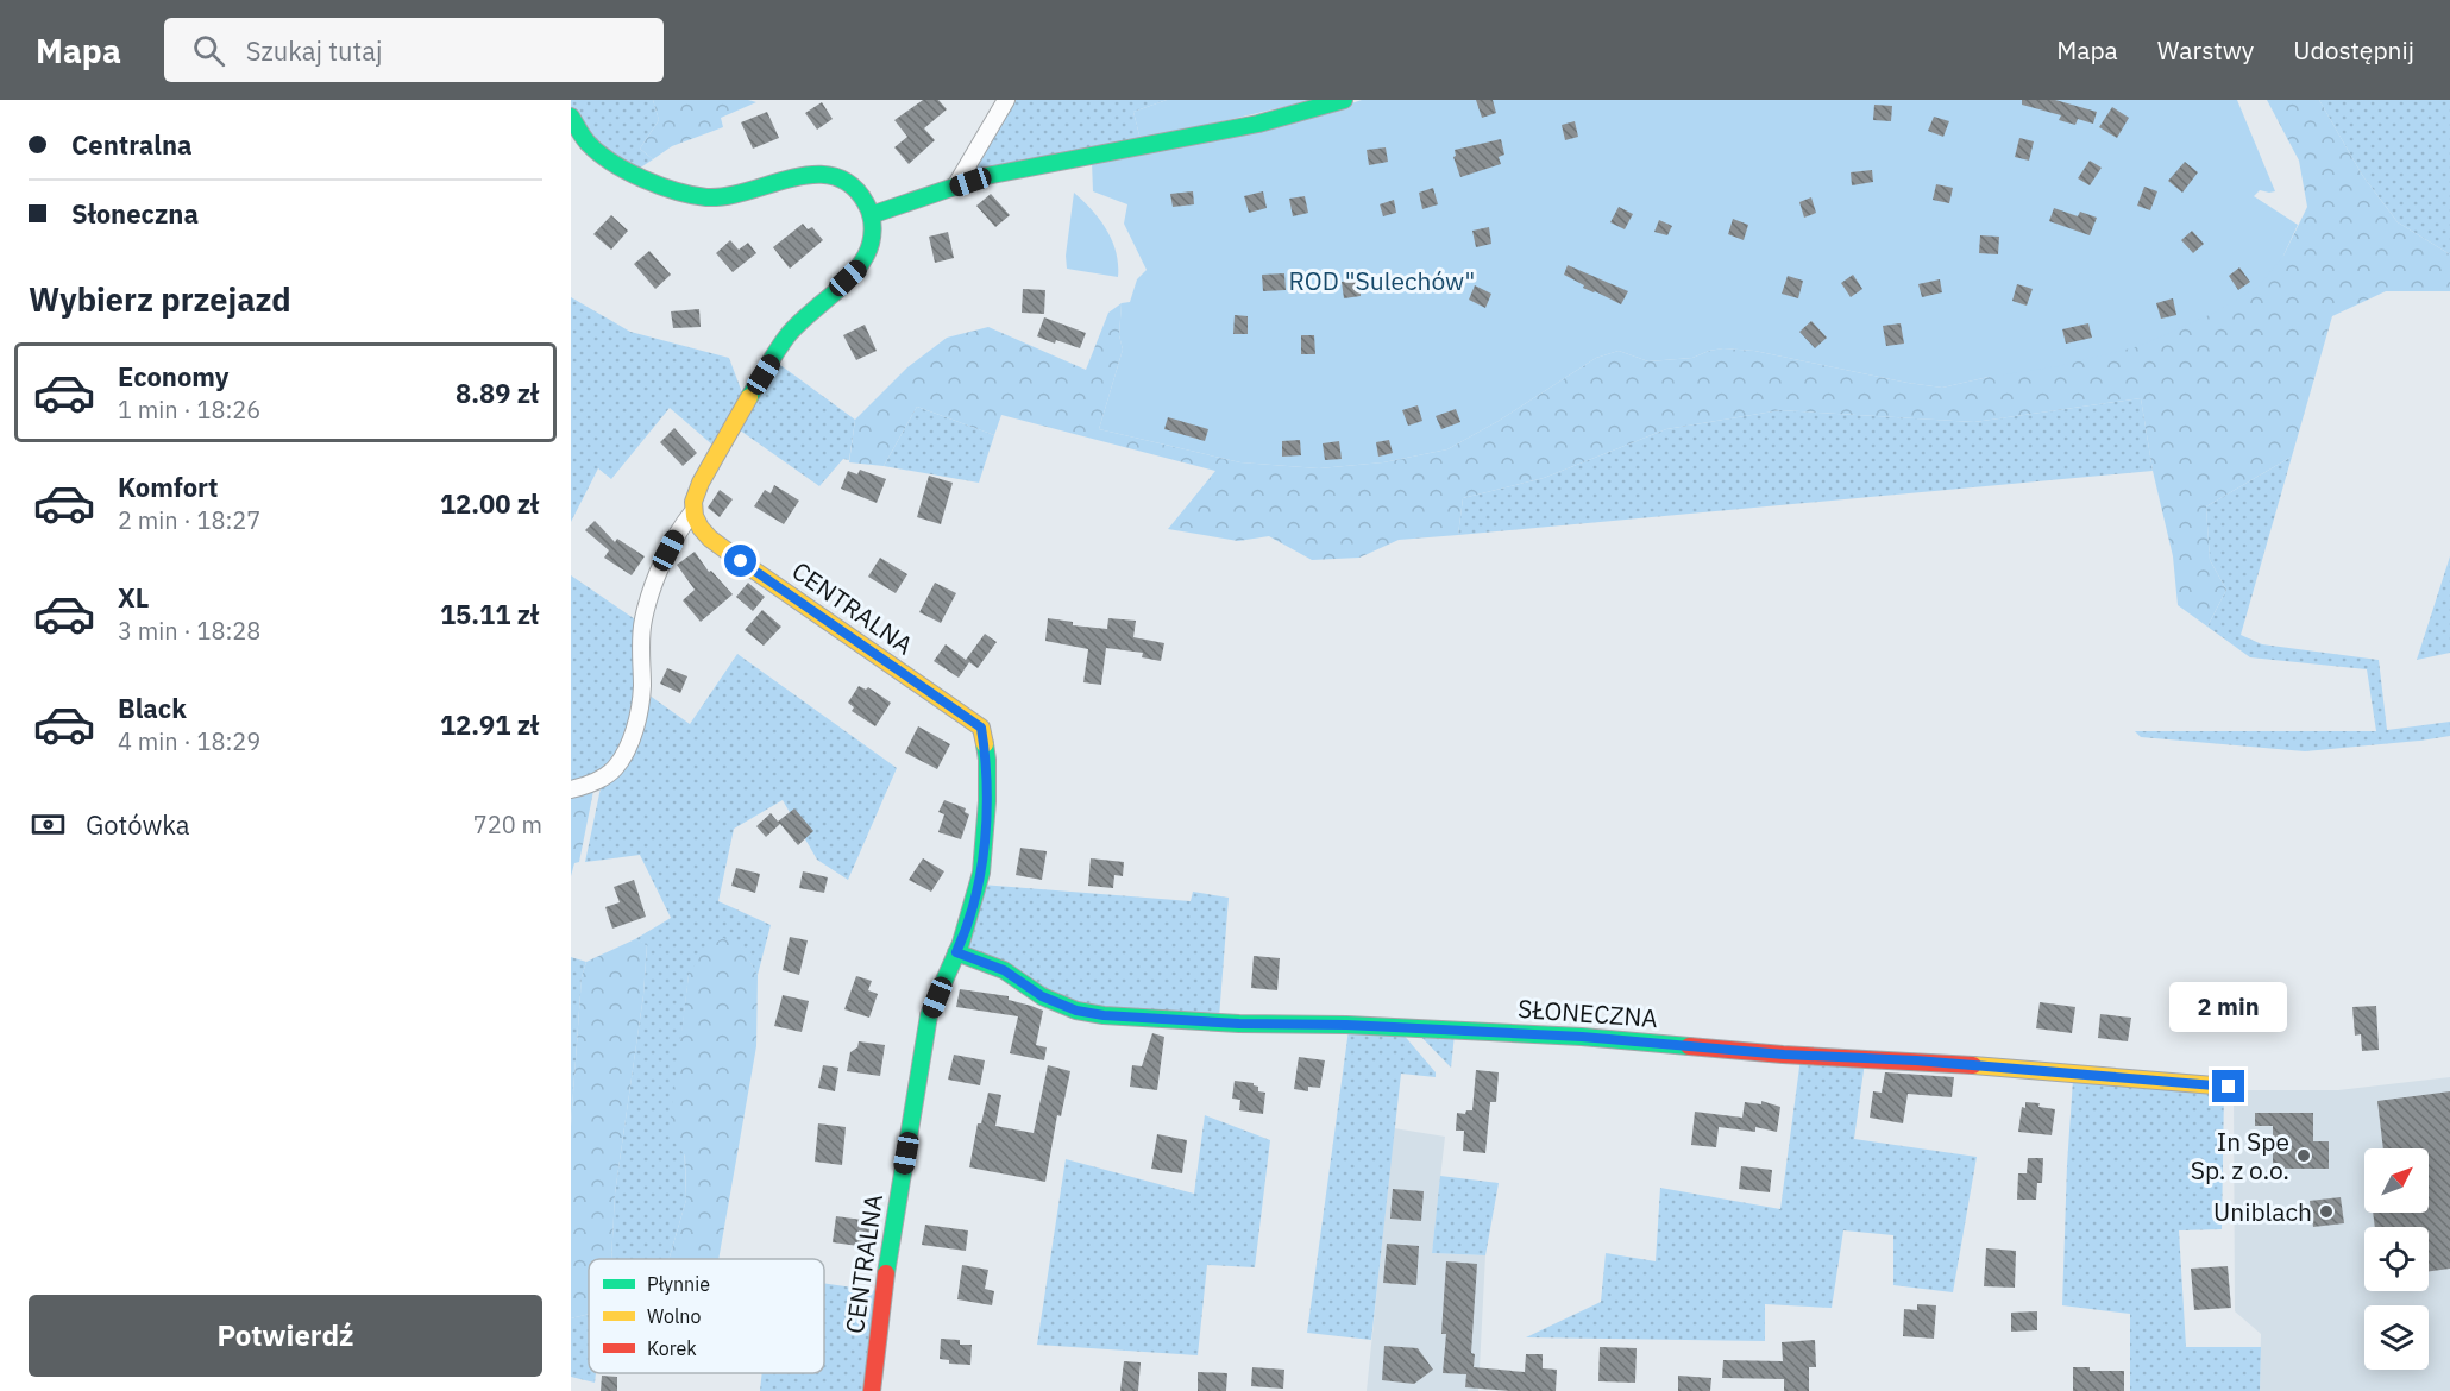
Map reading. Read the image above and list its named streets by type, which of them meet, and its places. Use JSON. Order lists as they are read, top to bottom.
{
  "streets": {
    "street": ["CENTRALNA", "SŁONECZNA"]
  },
  "crossings": [
    ["CENTRALNA", "SŁONECZNA"]
  ],
  "parks": ["ROD \"Sulechów\""],
  "places": ["In Spe Sp. z o.o.", "Uniblach"],
  "legend": ["Płynnie", "Wolno", "Korek"],
  "north": "top right",
  "page": {
    "header": "Mapa",
    "search": "Szukaj tutaj",
    "nav": ["Mapa", "Warstwy", "Udostępnij"],
    "banner": ["Centralna", "Słoneczna"],
    "heading": "Wybierz przejazd",
    "list": [
      {
        "name": "Economy",
        "note": "1 min · 18:26",
        "value": "8.89 zł"
      },
      {
        "name": "Komfort",
        "note": "2 min · 18:27",
        "value": "12.00 zł"
      },
      {
        "name": "XL",
        "note": "3 min · 18:28",
        "value": "15.11 zł"
      },
      {
        "name": "Black",
        "note": "4 min · 18:29",
        "value": "12.91 zł"
      }
    ],
    "pay": ["Gotówka", "720 m"],
    "bubble": "2 min",
    "buttons": "Potwierdź"
  }
}
